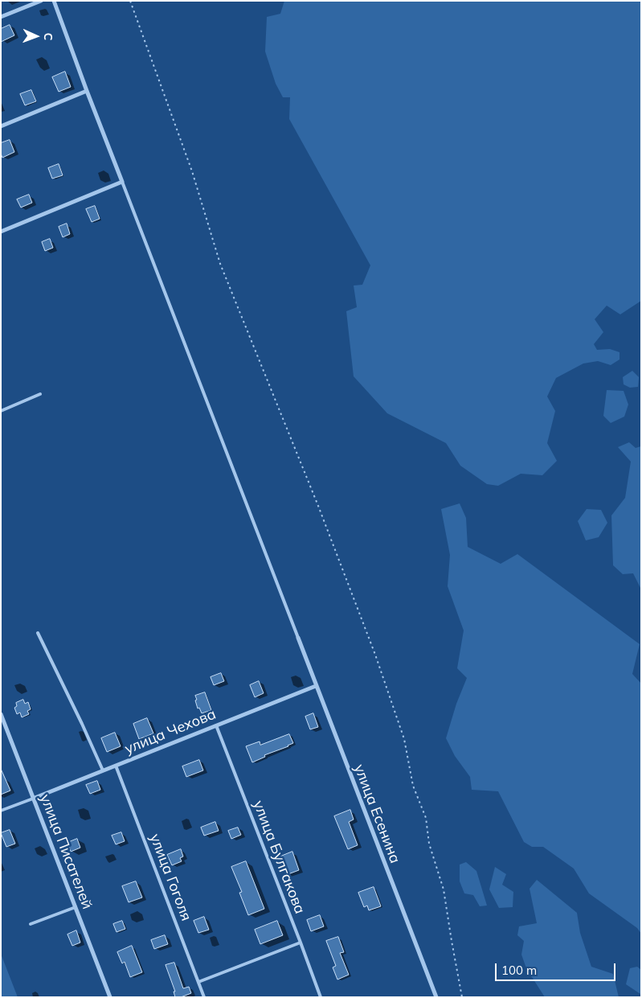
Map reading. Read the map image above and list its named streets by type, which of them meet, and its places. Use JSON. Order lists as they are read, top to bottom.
{
  "streets": {
    "street": ["улица Чехова", "улица Есенина", "улица Писателей"],
    "lane": ["улица Булгакова", "улица Гоголя"]
  },
  "crossings": [
    ["улица Чехова", "улица Есенина"],
    ["улица Чехова", "улица Писателей"],
    ["улица Чехова", "улица Булгакова"],
    ["улица Чехова", "улица Гоголя"]
  ],
  "scale_bar": "100 m",
  "north": "right"
}
